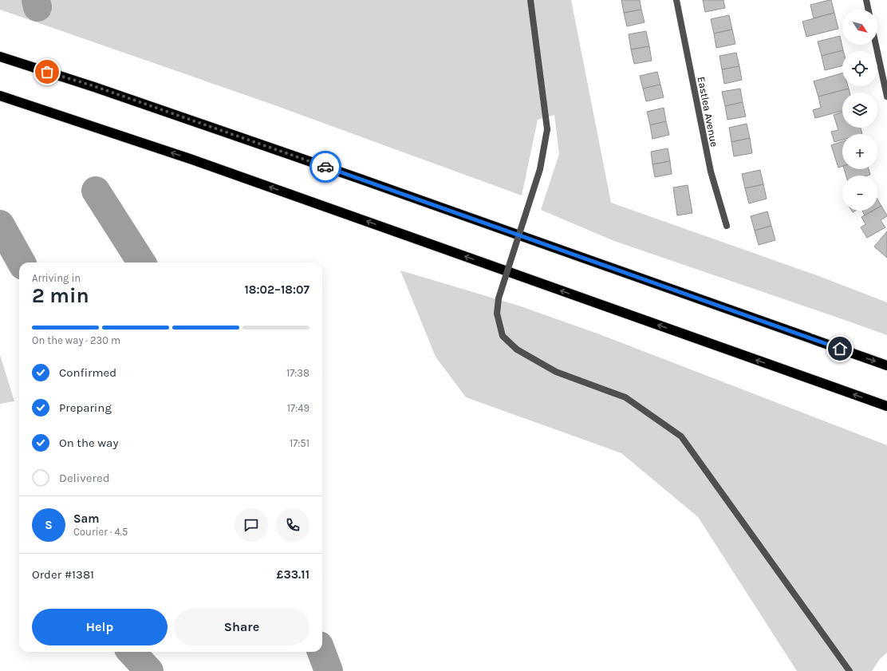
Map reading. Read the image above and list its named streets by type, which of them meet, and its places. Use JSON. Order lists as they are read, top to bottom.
{
  "streets": {
    "street": ["Eastlea Avenue"]
  },
  "north": "bottom right",
  "page": {
    "map_buttons": ["+", "−"],
    "heading": ["2 min", "Arriving in", "18:02–18:07"],
    "panel": [
      "Sam",
      "Courier · 4.5",
      "Order #1381",
      "£33.11"
    ],
    "bar": "On the way · 230 m",
    "list": [
      ["Confirmed", "17:38"],
      ["Preparing", "17:49"],
      ["On the way", "17:51"],
      "Delivered"
    ],
    "round": "S",
    "buttons": ["Help", "Share"]
  }
}
